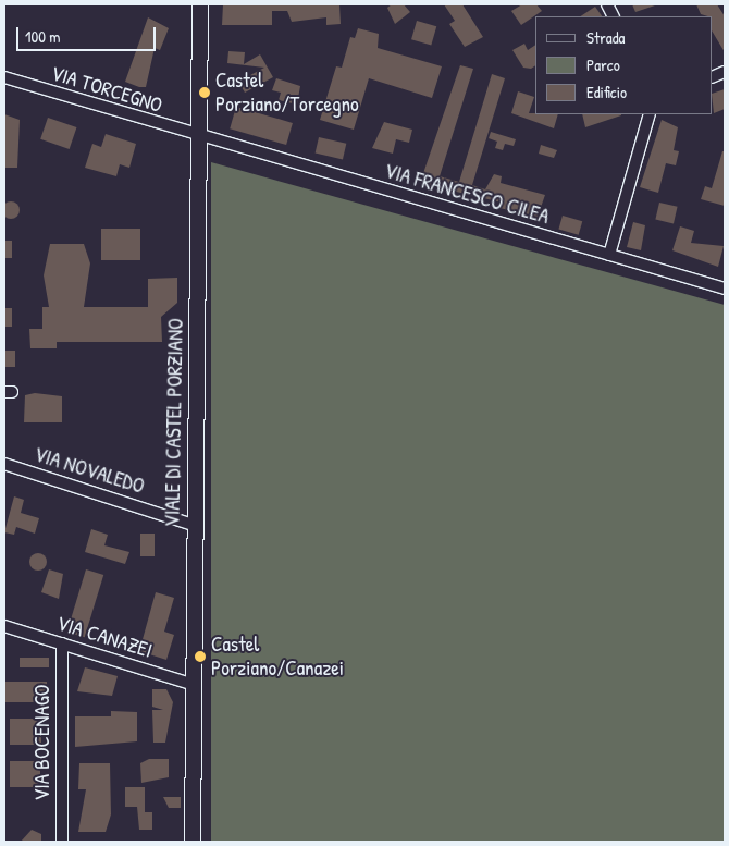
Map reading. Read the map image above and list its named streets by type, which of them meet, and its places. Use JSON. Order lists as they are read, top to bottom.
{
  "streets": {
    "street": [
      "VIA TORCEGNO",
      "VIA FRANCESCO CILEA",
      "VIALE DI CASTEL PORZIANO",
      "VIA NOVALEDO",
      "VIA CANAZEI",
      "VIA BOCENAGO"
    ]
  },
  "crossings": [
    ["VIA TORCEGNO", "VIA FRANCESCO CILEA"],
    ["VIA TORCEGNO", "VIALE DI CASTEL PORZIANO"],
    ["VIA FRANCESCO CILEA", "VIALE DI CASTEL PORZIANO"],
    ["VIALE DI CASTEL PORZIANO", "VIA NOVALEDO"],
    ["VIALE DI CASTEL PORZIANO", "VIA CANAZEI"],
    ["VIA CANAZEI", "VIA BOCENAGO"]
  ],
  "places": ["Castel Porziano/Torcegno", "Castel Porziano/Canazei"],
  "legend": ["Strada", "Parco", "Edificio"],
  "scale_bar": "100 m"
}
